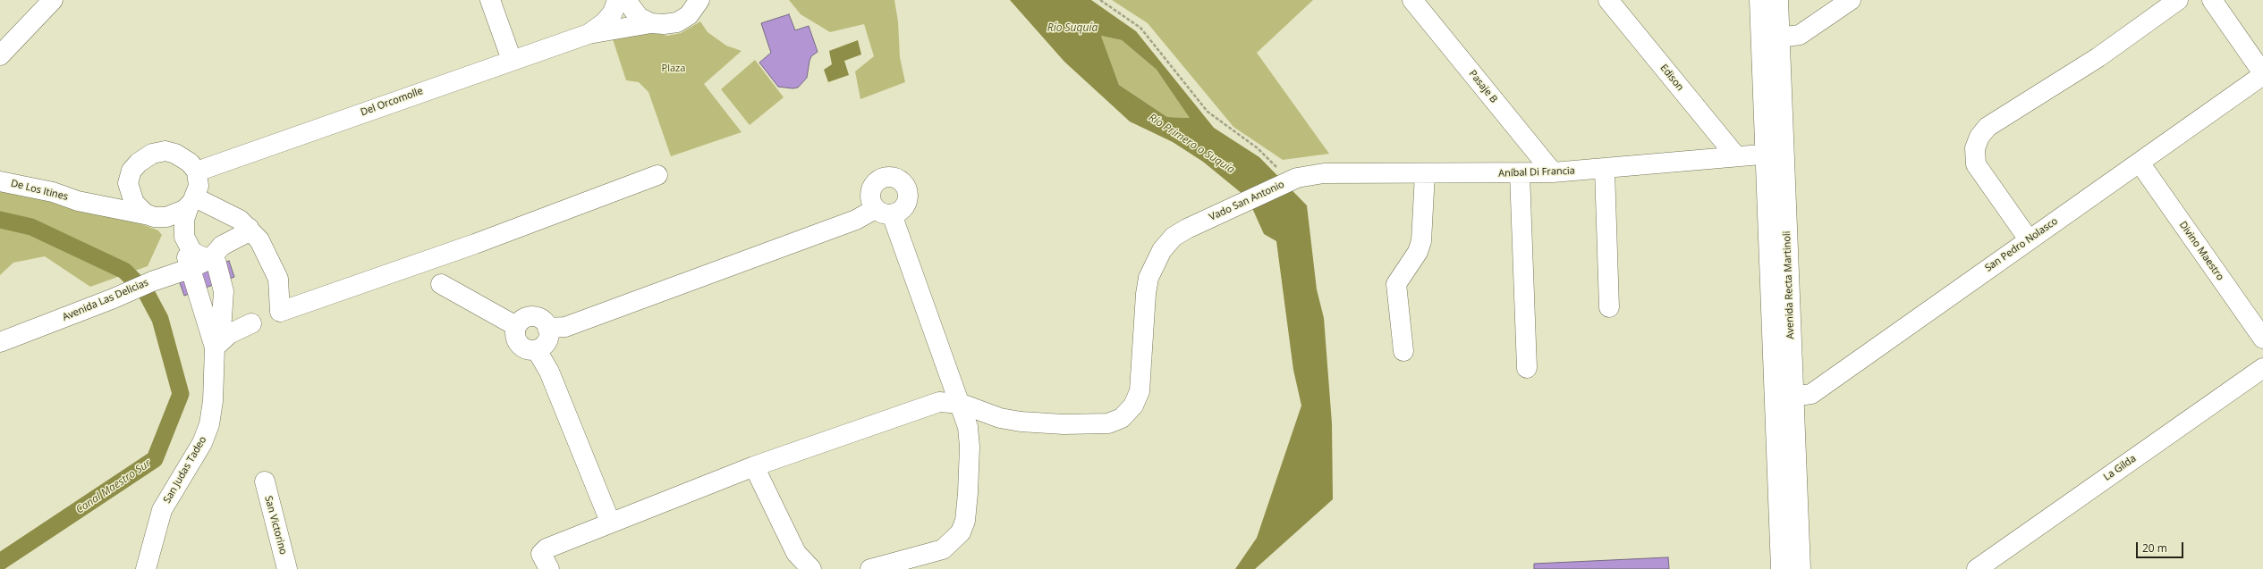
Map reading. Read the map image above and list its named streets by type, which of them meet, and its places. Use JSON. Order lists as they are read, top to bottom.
{
  "streets": {
    "street": [
      "Edison",
      "Pasaje B",
      "Del Orcomolle",
      "Aníbal Di Francia",
      "De Los Itines",
      "Vado San Antonio",
      "San Pedro Nolasco",
      "Divino Maestro",
      "Avenida Recta Martinoli",
      "Avenida Las Delicias",
      "La Gilda",
      "San Judas Tadeo",
      "San Victorino"
    ]
  },
  "crossings": [
    ["Edison", "Aníbal Di Francia"],
    ["Pasaje B", "Aníbal Di Francia"],
    ["Del Orcomolle", "De Los Itines"],
    ["Aníbal Di Francia", "Vado San Antonio"],
    ["Aníbal Di Francia", "Avenida Recta Martinoli"],
    ["De Los Itines", "Avenida Las Delicias"],
    ["De Los Itines", "San Judas Tadeo"],
    ["San Pedro Nolasco", "Divino Maestro"],
    ["San Pedro Nolasco", "Avenida Recta Martinoli"],
    ["Avenida Las Delicias", "San Judas Tadeo"]
  ],
  "water": ["Río Suquía", "Río Primero o Suquía", "Canal Maestro Sur"],
  "parks": ["Plaza"],
  "scale_bar": "20 m"
}
